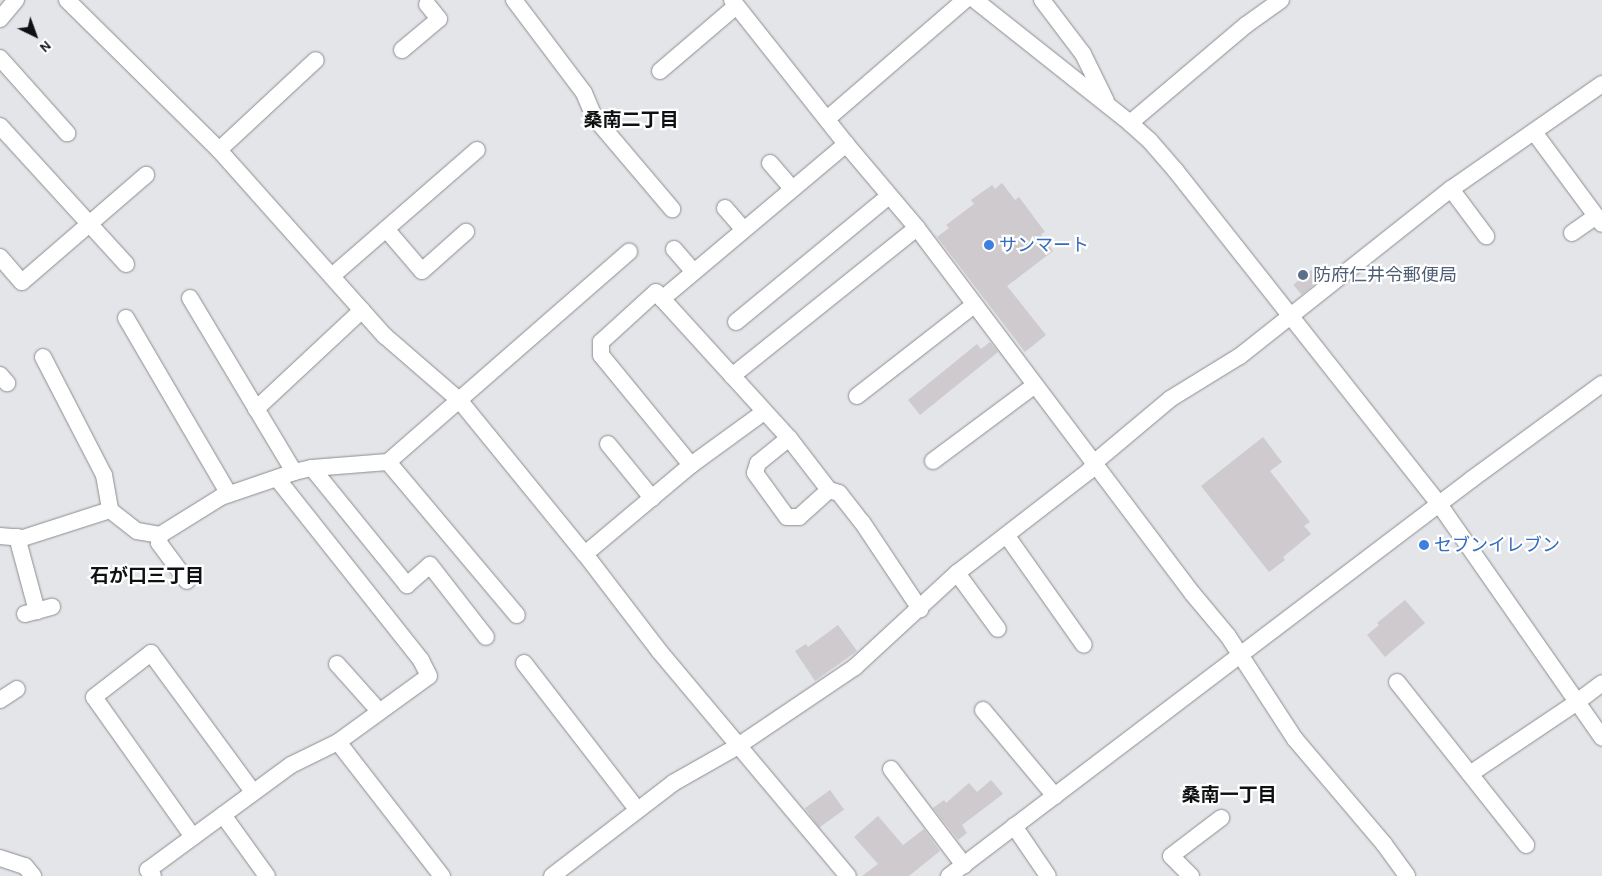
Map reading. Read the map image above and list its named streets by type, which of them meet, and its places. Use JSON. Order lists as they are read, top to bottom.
{
  "districts": ["桑南二丁目", "石が口三丁目", "桑南一丁目"],
  "places": ["サンマート", "防府仁井令郵便局", "セブンイレブン"],
  "north": "bottom right"
}
